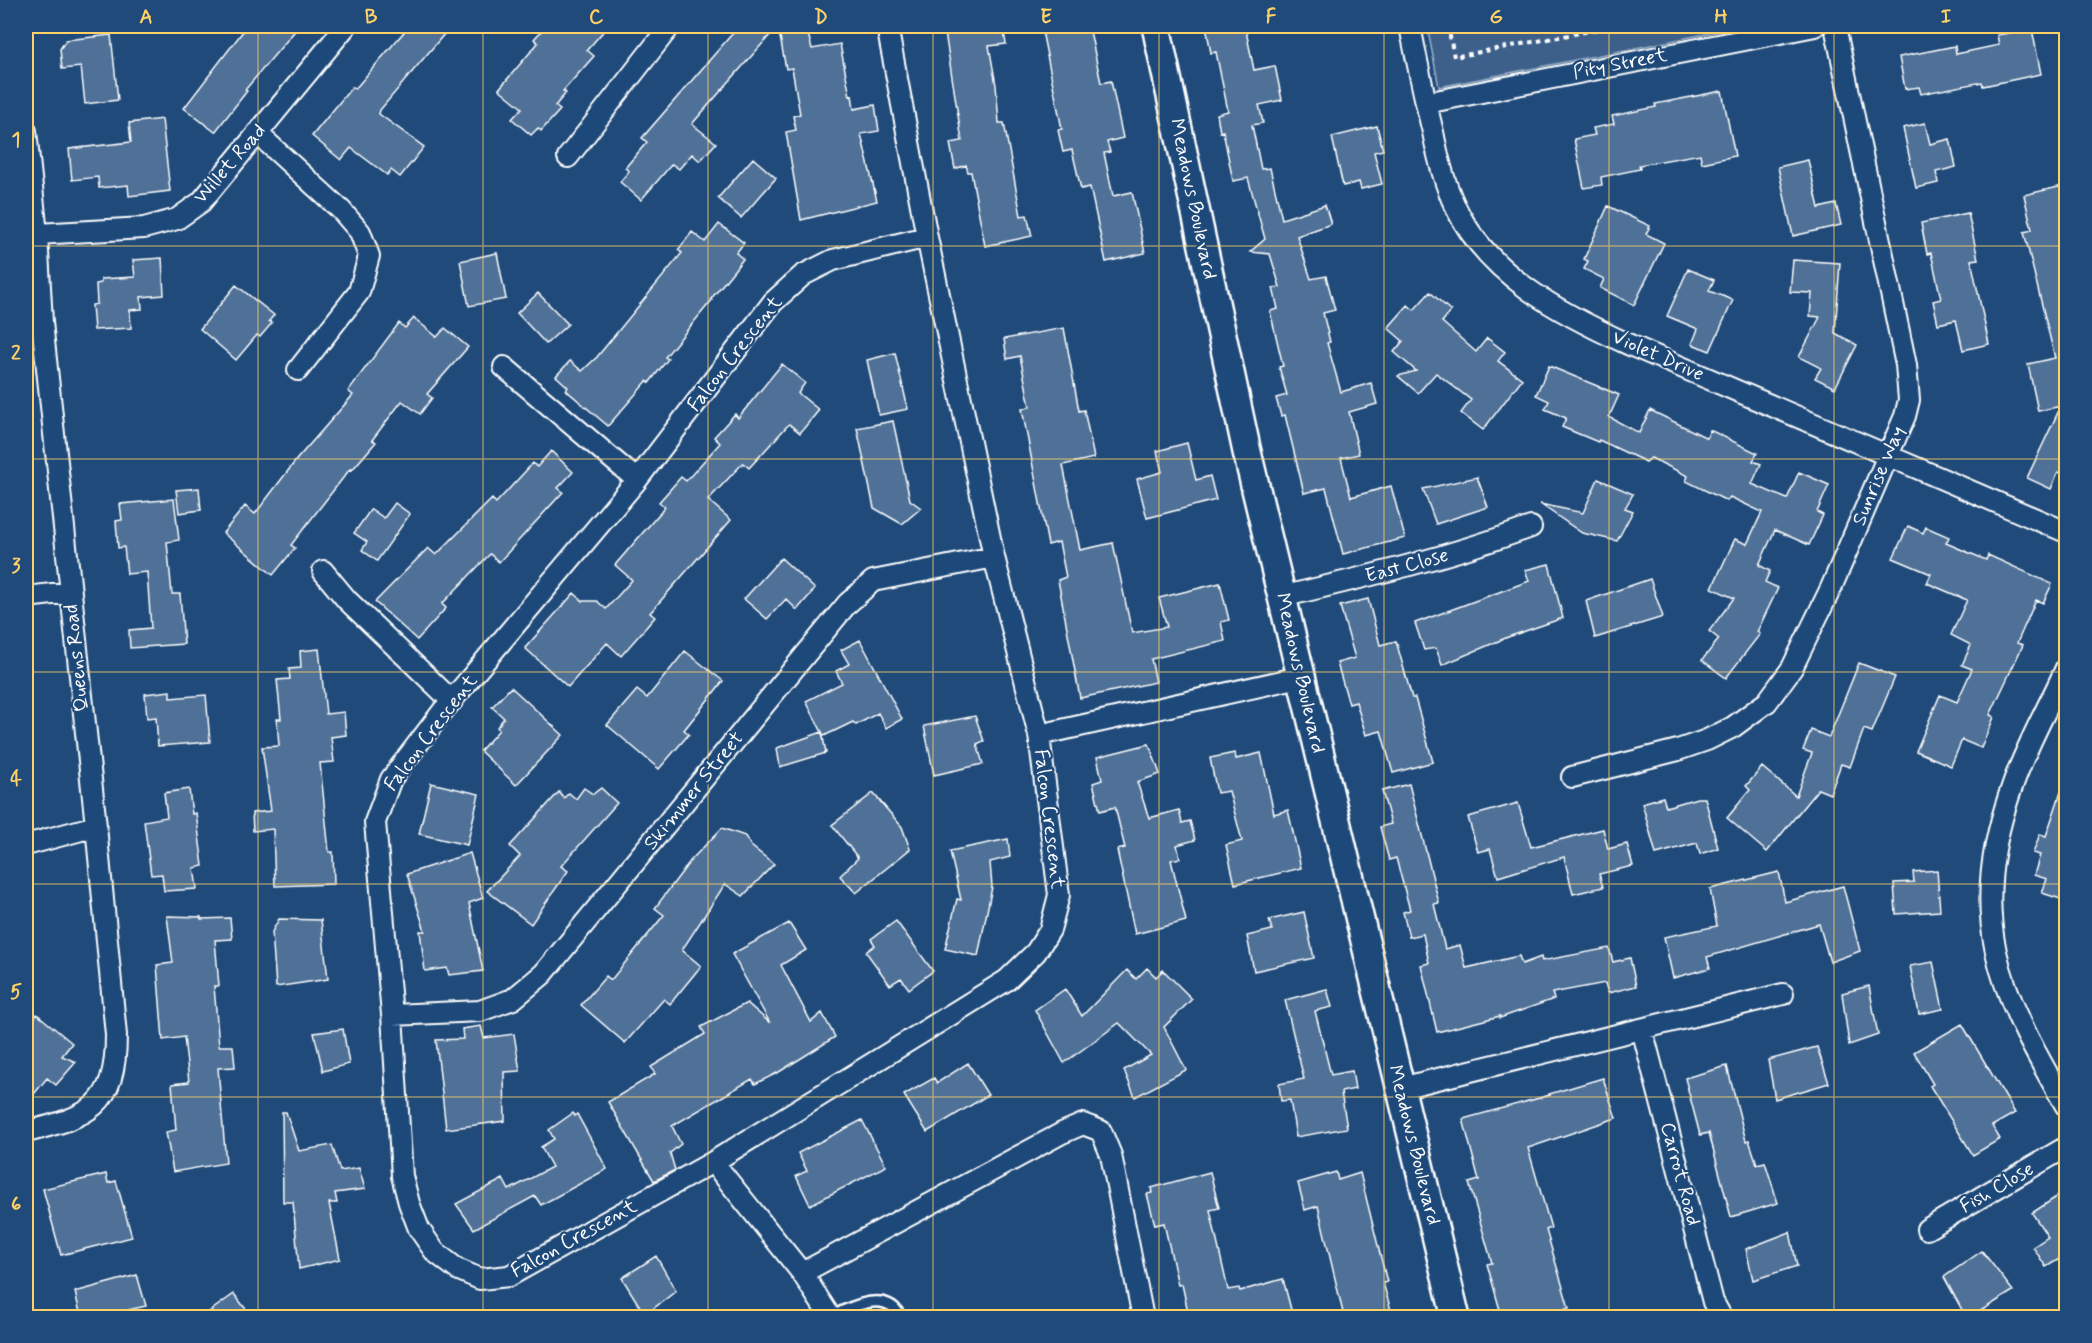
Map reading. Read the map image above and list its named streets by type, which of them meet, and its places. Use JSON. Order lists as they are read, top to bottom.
{
  "streets": {
    "street": [
      "Pity Street",
      "Willet Road",
      "Meadows Boulevard",
      "Falcon Crescent",
      "Violet Drive",
      "Sunrise Way",
      "East Close",
      "Queens Road",
      "Skimmer Street",
      "Carrot Road",
      "Fish Close"
    ]
  },
  "crossings": [
    ["Pity Street", "Violet Drive"],
    ["Willet Road", "Queens Road"],
    ["Meadows Boulevard", "East Close"],
    ["Falcon Crescent", "Skimmer Street"],
    ["Violet Drive", "Sunrise Way"]
  ],
  "grid": {
    "columns": [
      "A",
      "B",
      "C",
      "D",
      "E",
      "F",
      "G",
      "H",
      "I"
    ],
    "rows": [
      "1",
      "2",
      "3",
      "4",
      "5",
      "6"
    ]
  }
}
